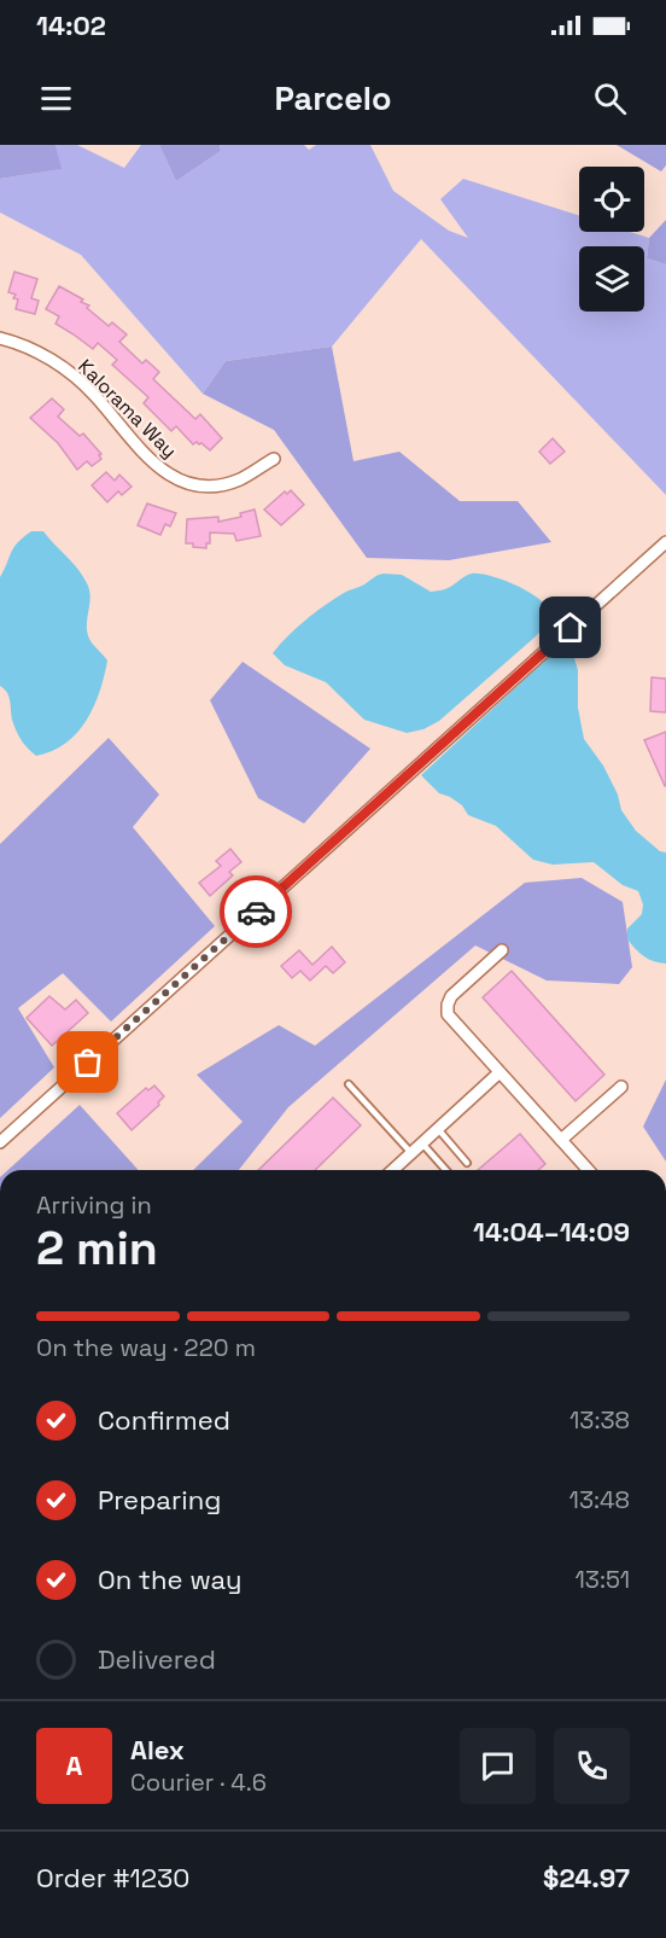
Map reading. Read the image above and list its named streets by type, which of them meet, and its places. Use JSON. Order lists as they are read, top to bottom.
{
  "streets": {
    "street": ["Kalorama Way"]
  },
  "page": {
    "status": "14:02",
    "header": "Parcelo",
    "heading": ["2 min", "Arriving in", "14:04–14:09"],
    "panel": [
      "Alex",
      "Courier · 4.6",
      "Order #1230",
      "$24.97"
    ],
    "bar": "On the way · 220 m",
    "list": [
      ["Confirmed", "13:38"],
      ["Preparing", "13:48"],
      ["On the way", "13:51"],
      "Delivered"
    ],
    "round": "A"
  }
}
